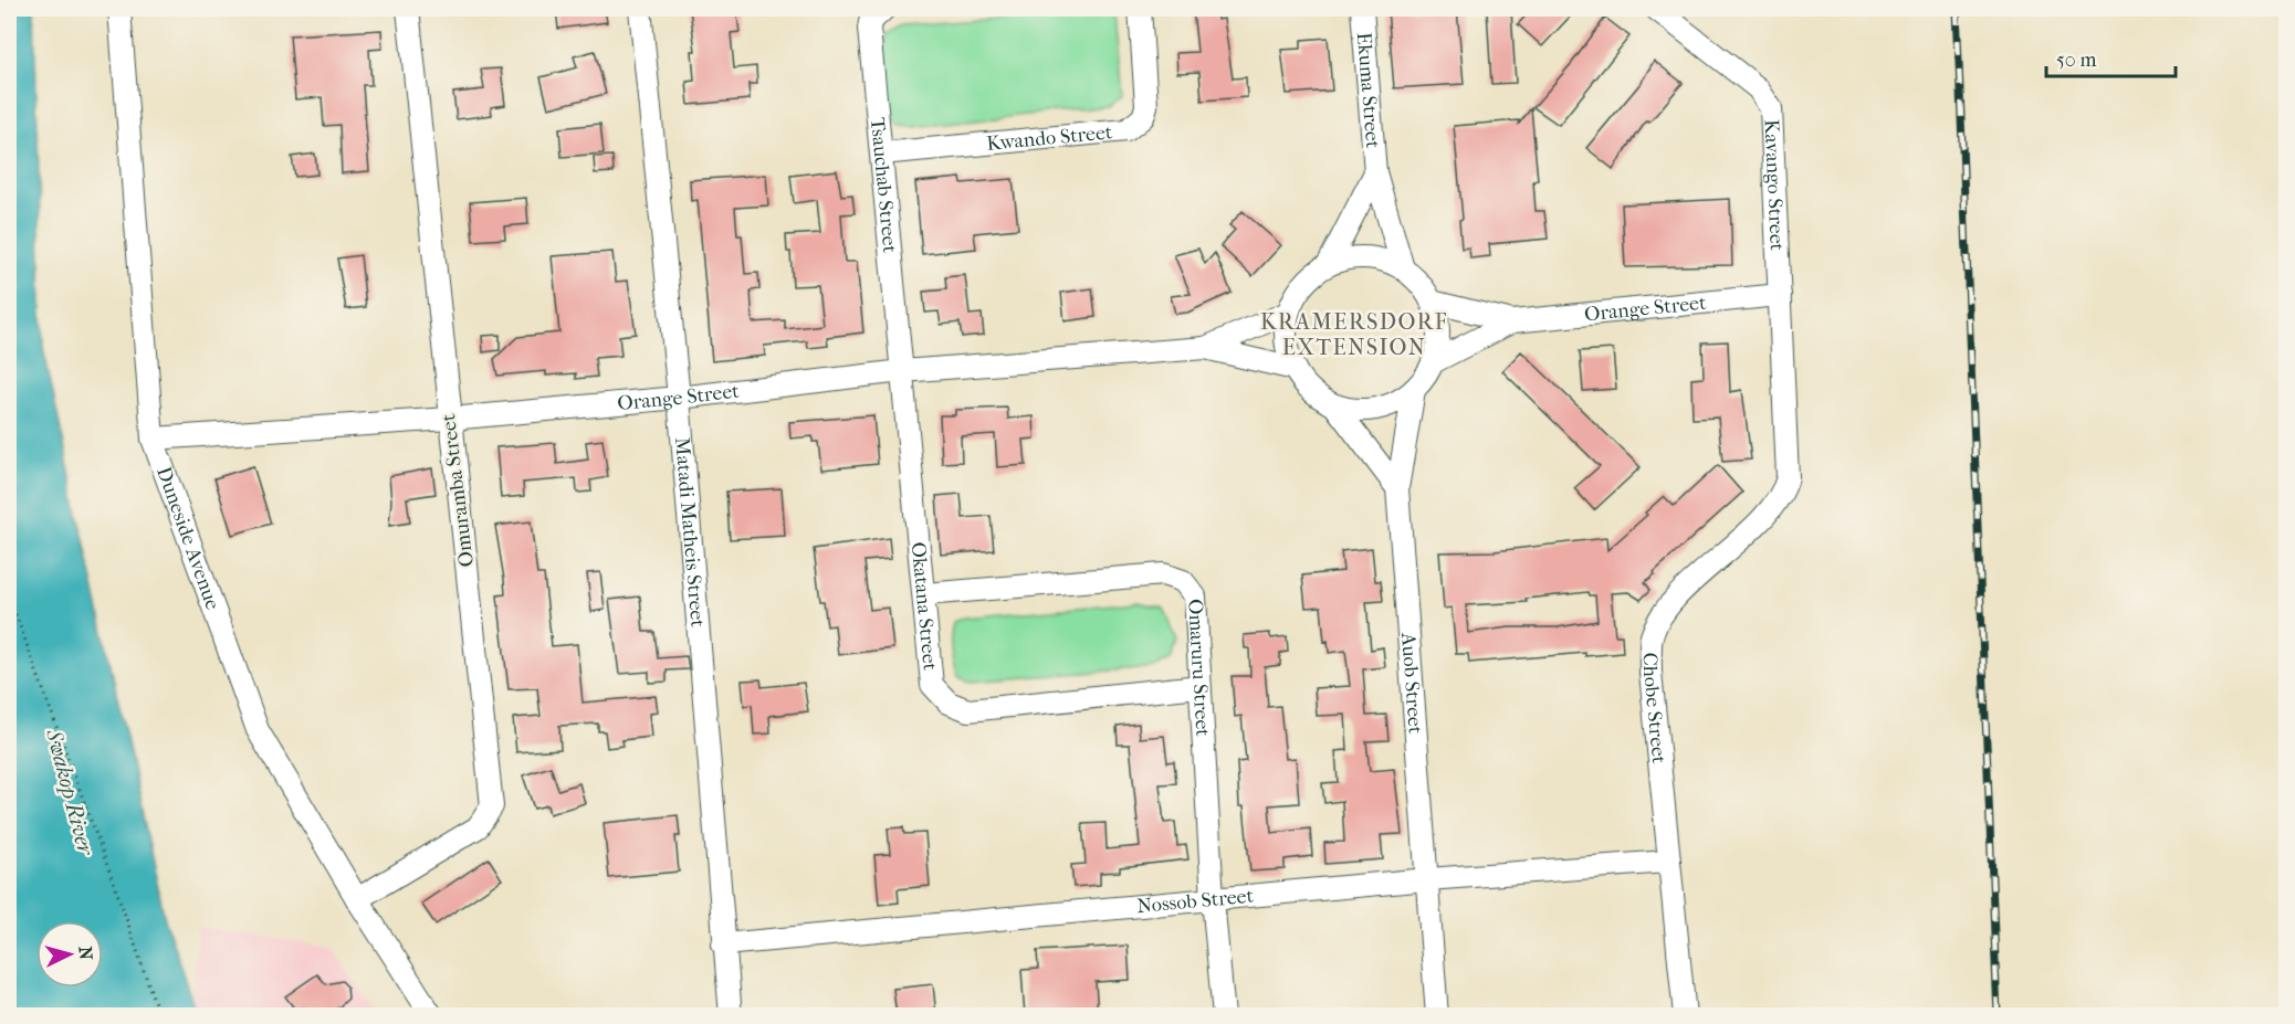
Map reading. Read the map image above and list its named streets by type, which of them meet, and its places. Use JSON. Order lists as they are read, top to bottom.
{
  "streets": {
    "street": [
      "Ekuma Street",
      "Kwando Street",
      "Kavango Street",
      "Tsauchab Street",
      "Orange Street",
      "Omuramba Street",
      "Matadi Matheis Street",
      "Duneside Avenue",
      "Okatana Street",
      "Omaruru Street",
      "Auob Street",
      "Chobe Street",
      "Nossob Street"
    ]
  },
  "crossings": [
    ["Ekuma Street", "Orange Street"],
    ["Ekuma Street", "Auob Street"],
    ["Kwando Street", "Tsauchab Street"],
    ["Kavango Street", "Orange Street"],
    ["Kavango Street", "Chobe Street"],
    ["Tsauchab Street", "Orange Street"],
    ["Tsauchab Street", "Okatana Street"],
    ["Orange Street", "Omuramba Street"],
    ["Orange Street", "Matadi Matheis Street"],
    ["Orange Street", "Duneside Avenue"],
    ["Orange Street", "Okatana Street"],
    ["Orange Street", "Auob Street"],
    ["Orange Street", "Chobe Street"],
    ["Omuramba Street", "Duneside Avenue"],
    ["Matadi Matheis Street", "Nossob Street"],
    ["Okatana Street", "Omaruru Street"],
    ["Omaruru Street", "Nossob Street"],
    ["Auob Street", "Nossob Street"],
    ["Chobe Street", "Nossob Street"]
  ],
  "districts": ["KRAMERSDORF EXTENSION"],
  "water": ["Swakop River"],
  "scale_bar": "50 m",
  "north": "right"
}
